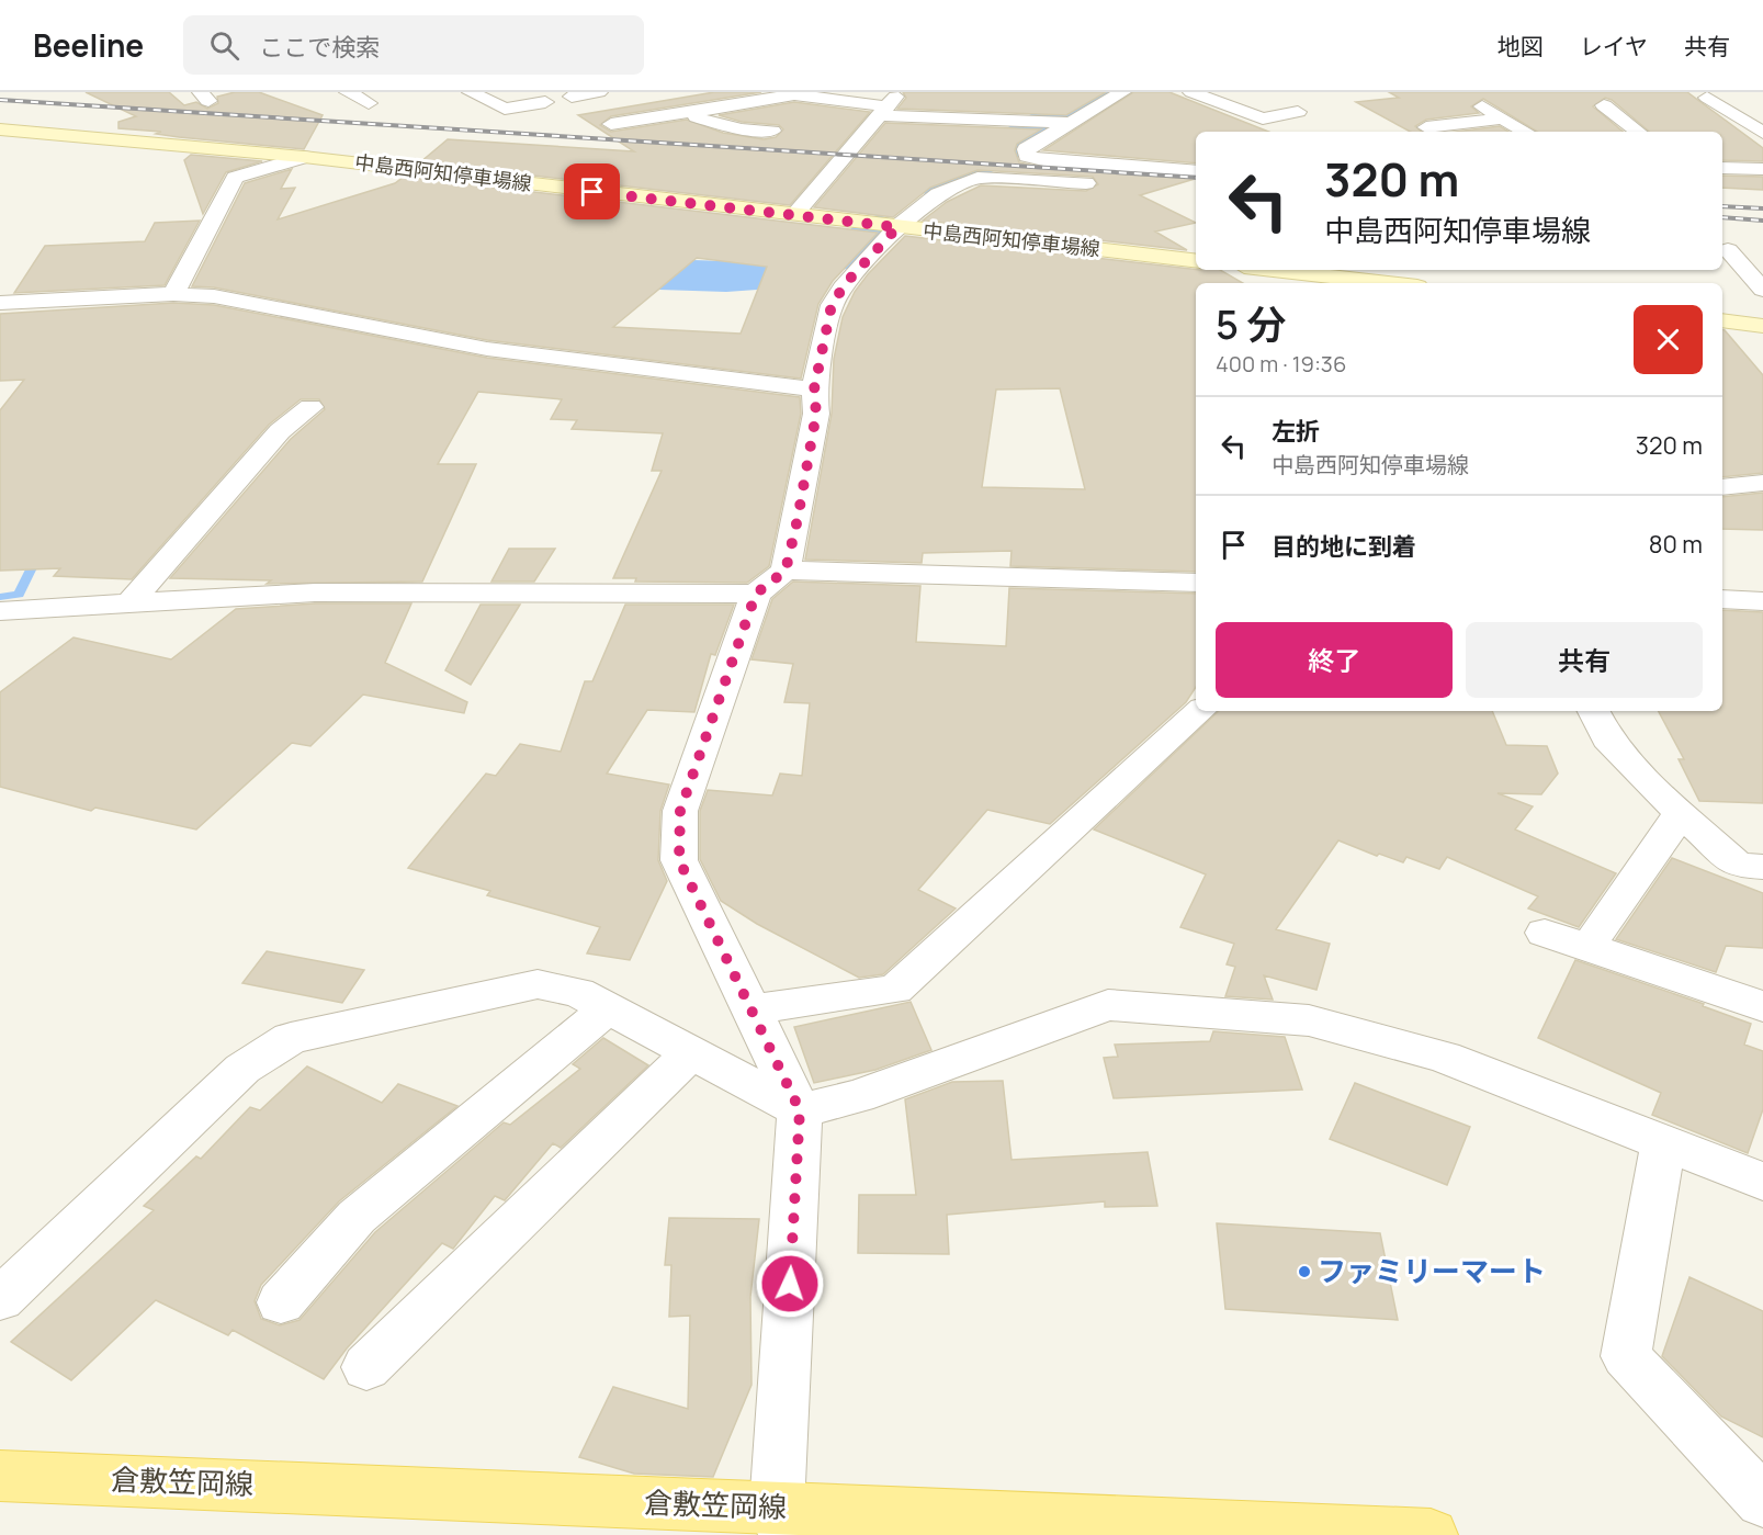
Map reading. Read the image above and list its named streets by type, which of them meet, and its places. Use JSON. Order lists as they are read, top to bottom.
{
  "streets": {
    "main road": ["中島西阿知停車場線", "倉敷笠岡線"]
  },
  "places": ["ファミリーマート"],
  "page": {
    "header": "Beeline",
    "search": "ここで検索",
    "nav": ["地図", "レイヤ", "共有"],
    "turn": ["320 m", "中島西阿知停車場線"],
    "heading": ["5 分", "400 m · 19:36"],
    "list": [
      {
        "name": "左折",
        "note": "中島西阿知停車場線",
        "value": "320 m"
      },
      {
        "name": "目的地に到着",
        "value": "80 m"
      }
    ],
    "buttons": ["終了", "共有"]
  }
}
